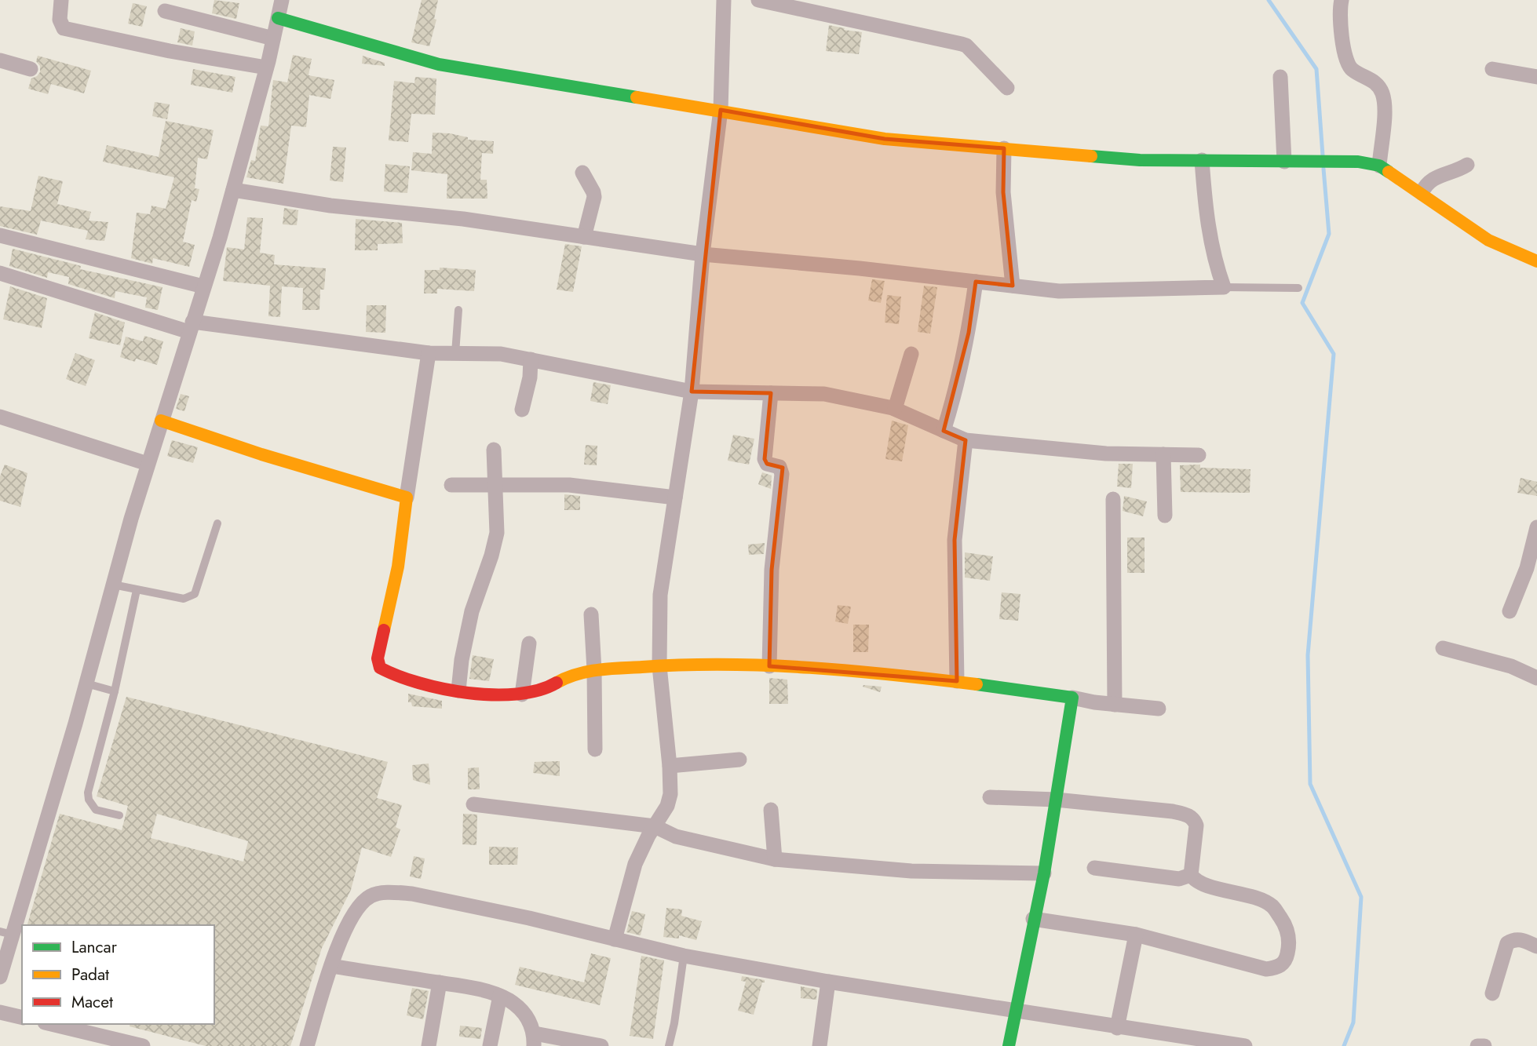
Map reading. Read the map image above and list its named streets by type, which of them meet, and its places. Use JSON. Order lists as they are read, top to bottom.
{
  "legend": ["Lancar", "Padat", "Macet"]
}
